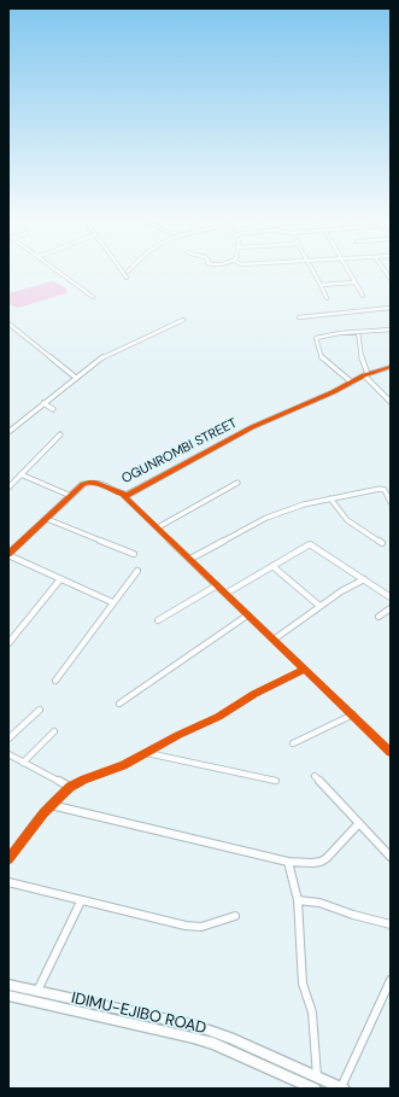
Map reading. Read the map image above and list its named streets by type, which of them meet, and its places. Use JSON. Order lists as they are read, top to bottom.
{
  "streets": {
    "main road": ["IDIMU-EJIBO ROAD"],
    "street": ["OGUNROMBI STREET"]
  }
}
